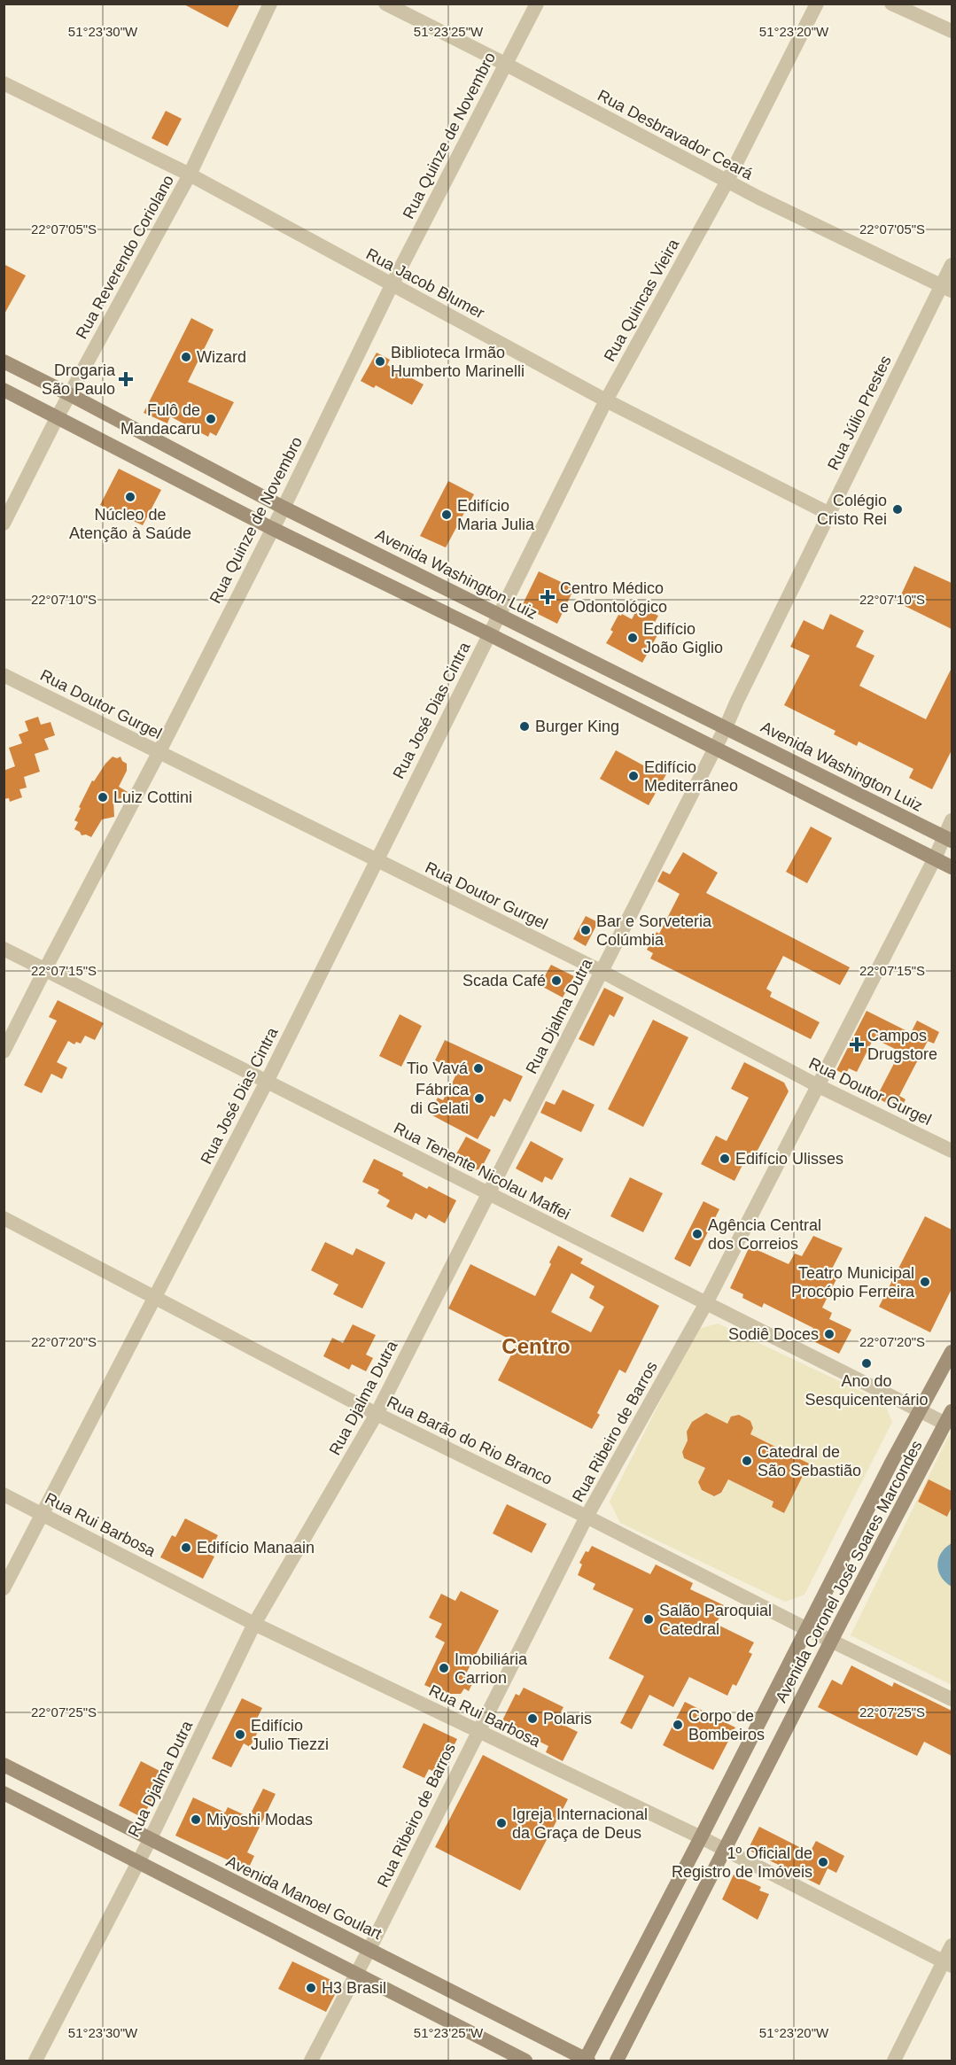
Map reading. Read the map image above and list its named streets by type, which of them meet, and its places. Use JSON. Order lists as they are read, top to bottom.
{
  "streets": {
    "main road": ["Avenida Washington Luiz", "Avenida Coronel José Soares Marcondes", "Avenida Manoel Goulart"],
    "street": [
      "Rua Desbravador Ceará",
      "Rua Quinze de Novembro",
      "Rua Reverendo Coriolano",
      "Rua Jacob Blumer",
      "Rua Quincas Vieira",
      "Rua Júlio Prestes",
      "Rua Doutor Gurgel",
      "Rua José Dias Cintra",
      "Rua Djalma Dutra",
      "Rua Tenente Nicolau Maffei",
      "Rua Ribeiro de Barros",
      "Rua Barão do Rio Branco",
      "Rua Rui Barbosa"
    ]
  },
  "crossings": [
    ["Rua Desbravador Ceará", "Rua Quinze de Novembro"],
    ["Rua Desbravador Ceará", "Rua Quincas Vieira"],
    ["Rua Desbravador Ceará", "Rua Júlio Prestes"],
    ["Rua Quinze de Novembro", "Rua Jacob Blumer"],
    ["Rua Quinze de Novembro", "Avenida Washington Luiz"],
    ["Rua Quinze de Novembro", "Rua Doutor Gurgel"],
    ["Rua Quinze de Novembro", "Rua Tenente Nicolau Maffei"],
    ["Rua Reverendo Coriolano", "Rua Jacob Blumer"],
    ["Rua Reverendo Coriolano", "Avenida Washington Luiz"],
    ["Rua Jacob Blumer", "Rua Quincas Vieira"],
    ["Rua Jacob Blumer", "Rua Júlio Prestes"],
    ["Rua Quincas Vieira", "Avenida Washington Luiz"],
    ["Rua Quincas Vieira", "Rua José Dias Cintra"],
    ["Rua Júlio Prestes", "Avenida Washington Luiz"],
    ["Rua Júlio Prestes", "Rua Djalma Dutra"],
    ["Avenida Washington Luiz", "Rua José Dias Cintra"],
    ["Avenida Washington Luiz", "Rua Ribeiro de Barros"],
    ["Rua Doutor Gurgel", "Rua José Dias Cintra"],
    ["Rua Doutor Gurgel", "Rua Djalma Dutra"],
    ["Rua Doutor Gurgel", "Rua Ribeiro de Barros"],
    ["Rua José Dias Cintra", "Rua Tenente Nicolau Maffei"],
    ["Rua José Dias Cintra", "Rua Barão do Rio Branco"],
    ["Rua José Dias Cintra", "Rua Rui Barbosa"],
    ["Rua Djalma Dutra", "Rua Tenente Nicolau Maffei"],
    ["Rua Djalma Dutra", "Rua Barão do Rio Branco"],
    ["Rua Djalma Dutra", "Rua Rui Barbosa"],
    ["Rua Djalma Dutra", "Avenida Manoel Goulart"],
    ["Rua Tenente Nicolau Maffei", "Rua Ribeiro de Barros"],
    ["Rua Tenente Nicolau Maffei", "Avenida Coronel José Soares Marcondes"],
    ["Rua Ribeiro de Barros", "Rua Barão do Rio Branco"],
    ["Rua Ribeiro de Barros", "Rua Rui Barbosa"],
    ["Rua Ribeiro de Barros", "Avenida Manoel Goulart"],
    ["Rua Barão do Rio Branco", "Avenida Coronel José Soares Marcondes"],
    ["Rua Rui Barbosa", "Avenida Coronel José Soares Marcondes"],
    ["Avenida Coronel José Soares Marcondes", "Avenida Manoel Goulart"]
  ],
  "districts": ["Centro"],
  "places": {
    "other": [
      "Wizard",
      "Biblioteca Irmão Humberto Marinelli",
      "Fulô de Mandacaru",
      "Núcleo de Atenção à Saúde",
      "Colégio Cristo Rei",
      "Edifício Maria Julia",
      "Edifício João Giglio",
      "Burger King",
      "Edifício Mediterrâneo",
      "Luiz Cottini",
      "Bar e Sorveteria Colúmbia",
      "Scada Café",
      "Tio Vavá",
      "Fábrica di Gelati",
      "Edifício Ulisses",
      "Agência Central dos Correios",
      "Teatro Municipal Procópio Ferreira",
      "Sodiê Doces",
      "Ano do Sesquicentenário",
      "Catedral de São Sebastião",
      "Edifício Manaain",
      "Salão Paroquial Catedral",
      "Imobiliária Carrion",
      "Polaris",
      "Corpo de Bombeiros",
      "Edifício Julio Tiezzi",
      "Miyoshi Modas",
      "Igreja Internacional da Graça de Deus",
      "1º Oficial de Registro de Imóveis",
      "H3 Brasil"
    ],
    "health": ["Drogaria São Paulo", "Centro Médico e Odontológico", "Campos Drugstore"]
  },
  "coordinates": [
    "51°23'30\"W",
    "51°23'25\"W",
    "51°23'20\"W",
    "22°07'05\"S",
    "22°07'10\"S",
    "22°07'15\"S",
    "22°07'20\"S",
    "22°07'25\"S"
  ]
}
